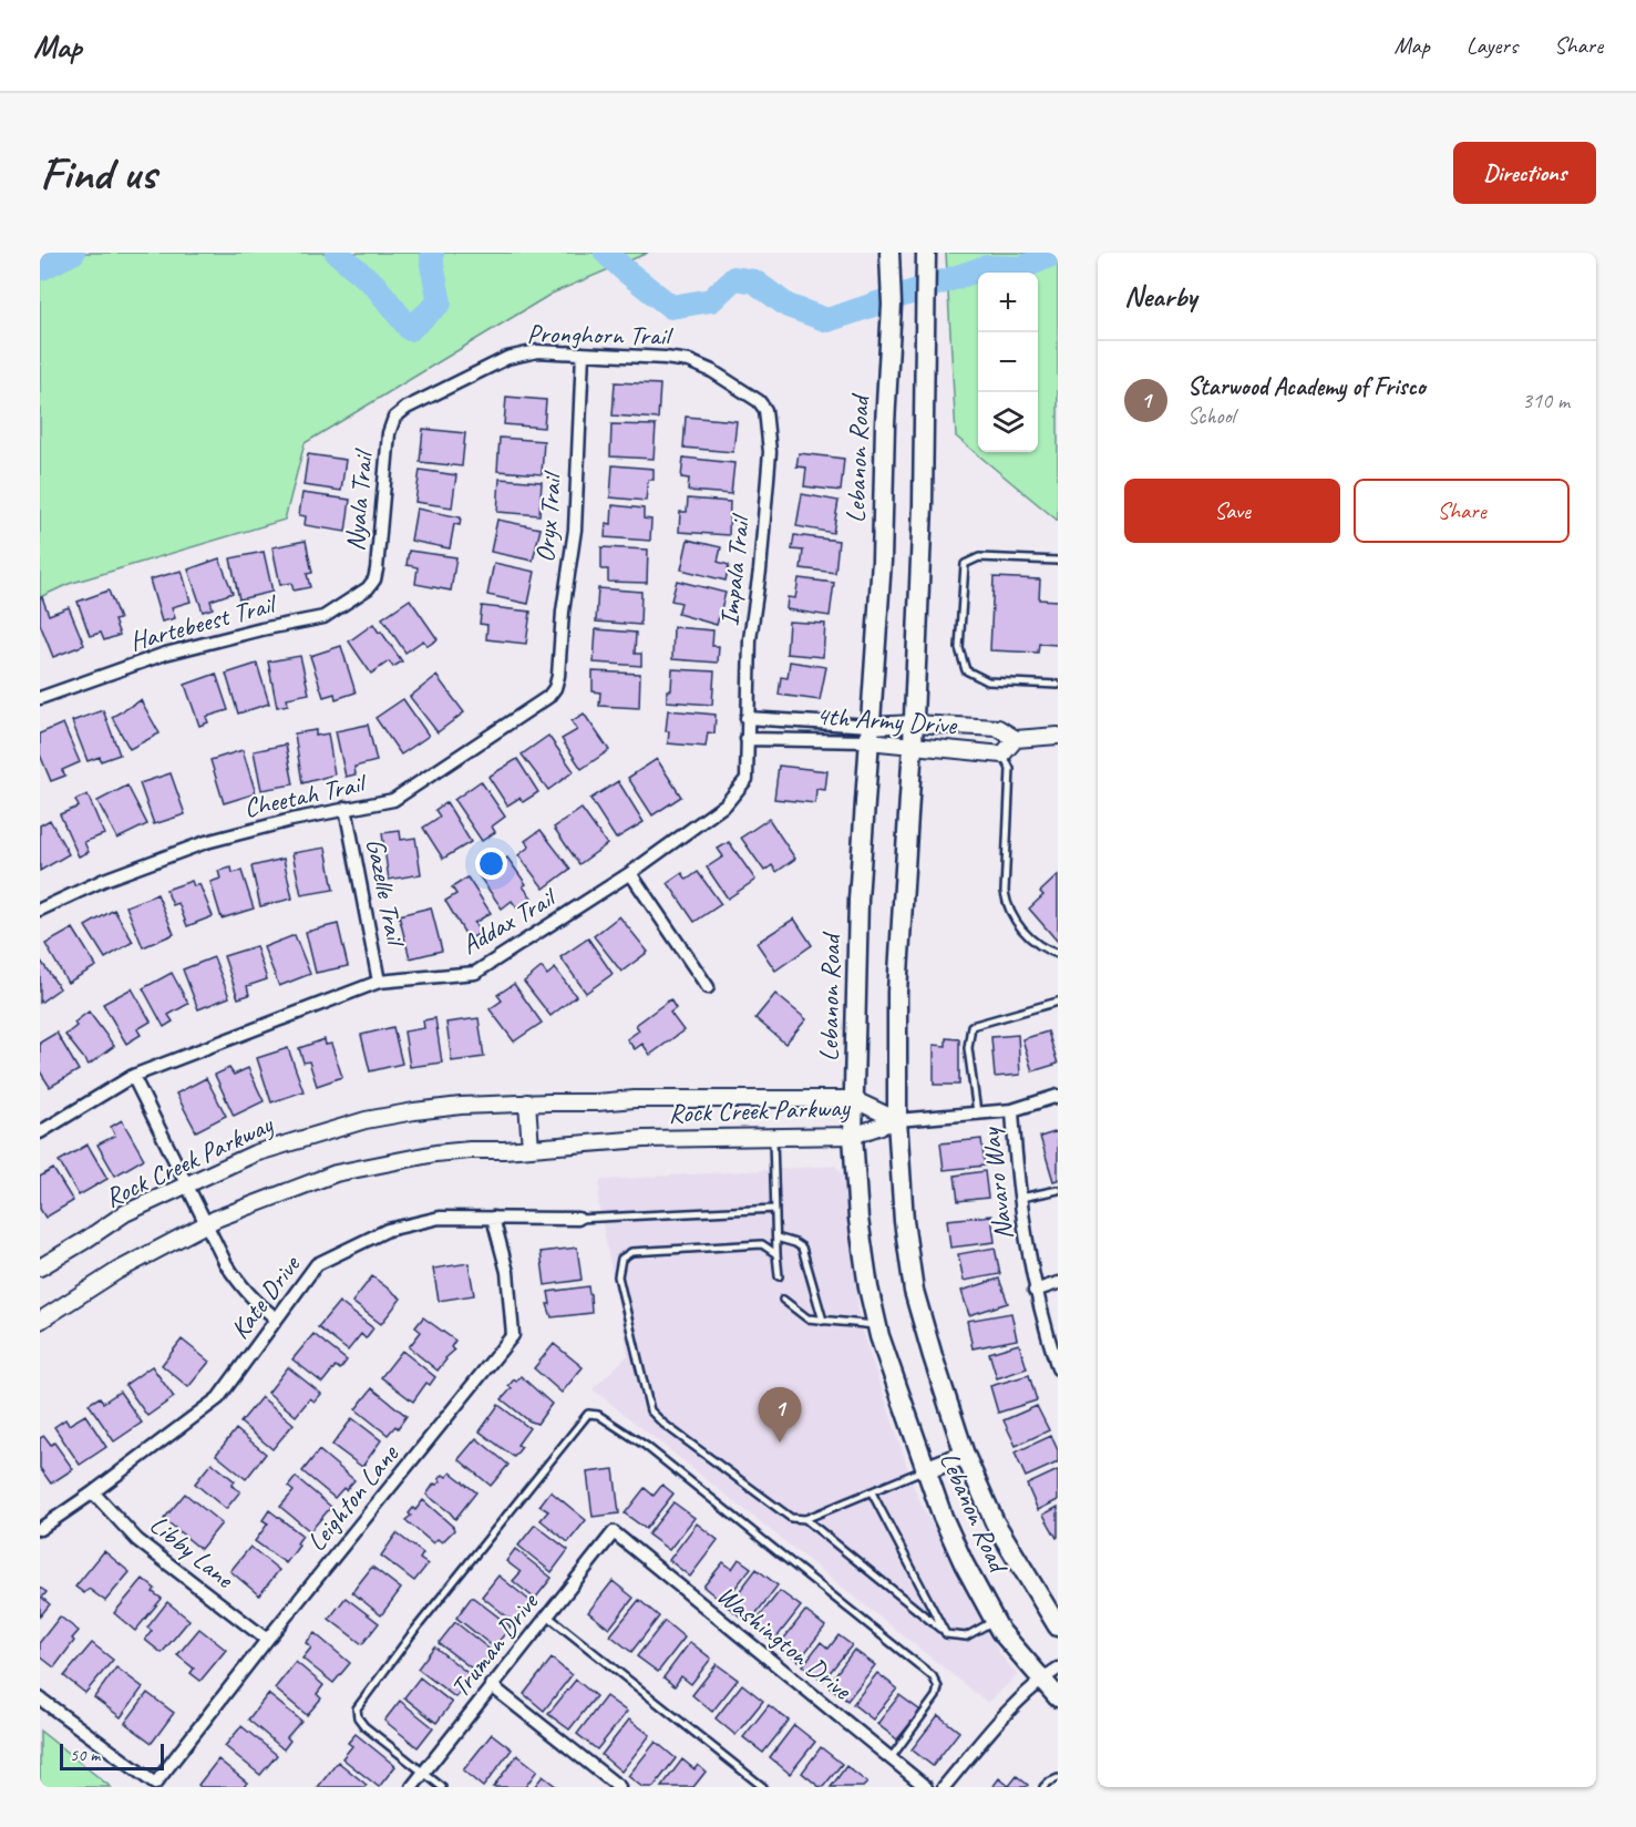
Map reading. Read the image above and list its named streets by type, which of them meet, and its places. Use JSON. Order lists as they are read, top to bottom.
{
  "streets": {
    "main road": ["Lebanon Road"],
    "street": [
      "Pronghorn Trail",
      "Nyala Trail",
      "Oryx Trail",
      "Impala Trail",
      "Hartebeest Trail",
      "4th Army Drive",
      "Cheetah Trail",
      "Gazelle Trail",
      "Addax Trail",
      "Rock Creek Parkway",
      "Navaro Way",
      "Kate Drive",
      "Leighton Lane",
      "Libby Lane",
      "Washington Drive",
      "Truman Drive"
    ]
  },
  "crossings": [
    ["Pronghorn Trail", "Nyala Trail"],
    ["Pronghorn Trail", "Oryx Trail"],
    ["Pronghorn Trail", "Impala Trail"],
    ["Lebanon Road", "4th Army Drive"],
    ["Lebanon Road", "Rock Creek Parkway"],
    ["Nyala Trail", "Hartebeest Trail"],
    ["Oryx Trail", "Cheetah Trail"],
    ["Impala Trail", "4th Army Drive"],
    ["Impala Trail", "Addax Trail"],
    ["4th Army Drive", "Addax Trail"],
    ["Cheetah Trail", "Gazelle Trail"],
    ["Gazelle Trail", "Addax Trail"],
    ["Kate Drive", "Leighton Lane"],
    ["Kate Drive", "Libby Lane"],
    ["Leighton Lane", "Libby Lane"],
    ["Washington Drive", "Truman Drive"]
  ],
  "scale_bar": "50 m",
  "page": {
    "header": "Map",
    "nav": ["Map", "Layers", "Share"],
    "buttons": [
      "Directions",
      ["Save", "Share"]
    ],
    "title": "Find us",
    "heading": "Nearby",
    "map_buttons": ["+", "−"],
    "list": [
      {
        "mark": "1",
        "name": "Starwood Academy of Frisco",
        "note": "School",
        "value": "310 m"
      }
    ],
    "pins": "1",
    "scale": "50 m"
  }
}
